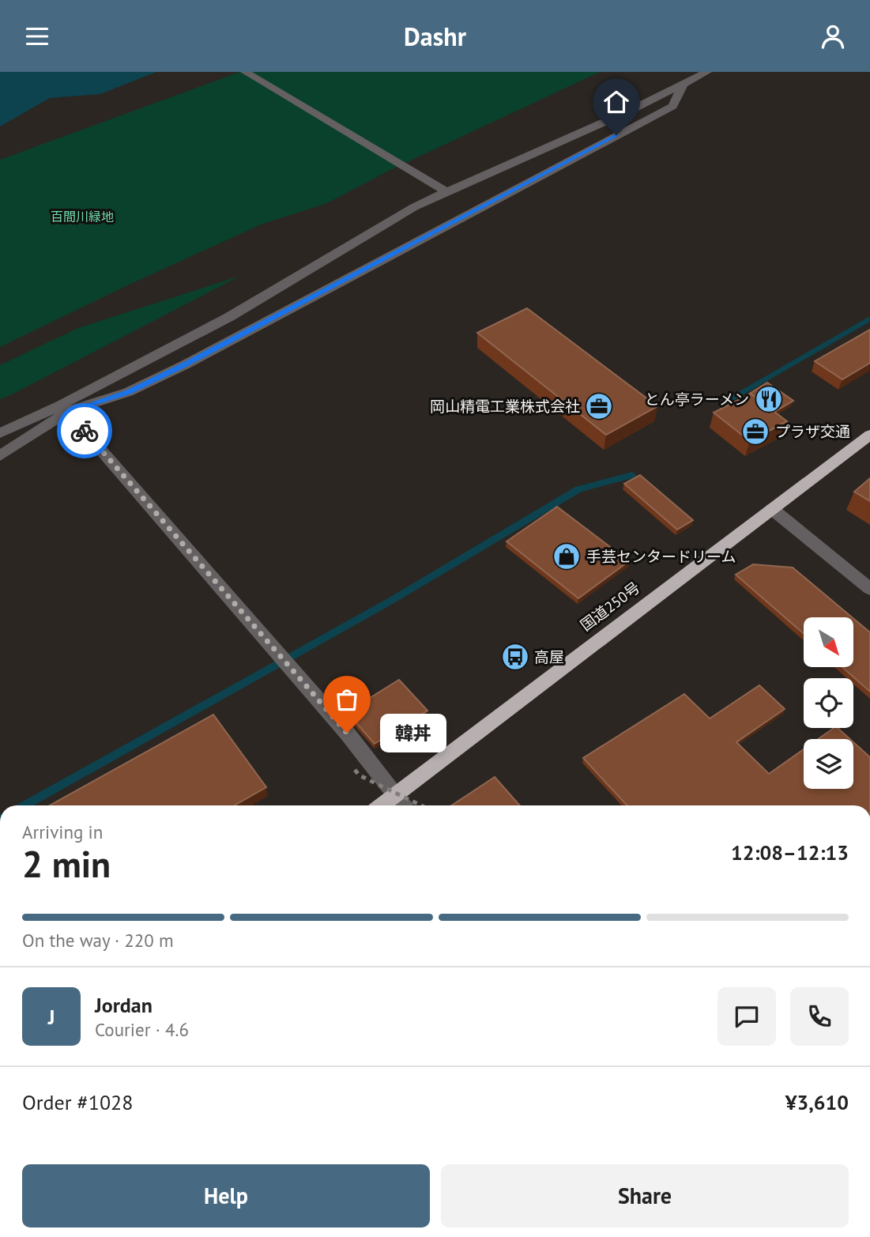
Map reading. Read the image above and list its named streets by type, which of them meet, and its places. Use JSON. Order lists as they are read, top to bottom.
{
  "streets": {
    "highway": ["国道250号"]
  },
  "parks": ["百間川緑地"],
  "places": {
    "restaurant": ["とん亭ラーメン"],
    "office": ["岡山精電工業株式会社", "プラザ交通"],
    "shop": ["手芸センタードリーム"],
    "bus stop": ["高屋"],
    "other": ["韓丼"]
  },
  "north": "bottom right",
  "page": {
    "header": "Dashr",
    "bubble": "韓丼",
    "heading": ["2 min", "Arriving in", "12:08–12:13"],
    "panel": [
      "Jordan",
      "Courier · 4.6",
      "Order #1028",
      "¥3,610"
    ],
    "bar": "On the way · 220 m",
    "round": "J",
    "buttons": ["Help", "Share"]
  }
}
